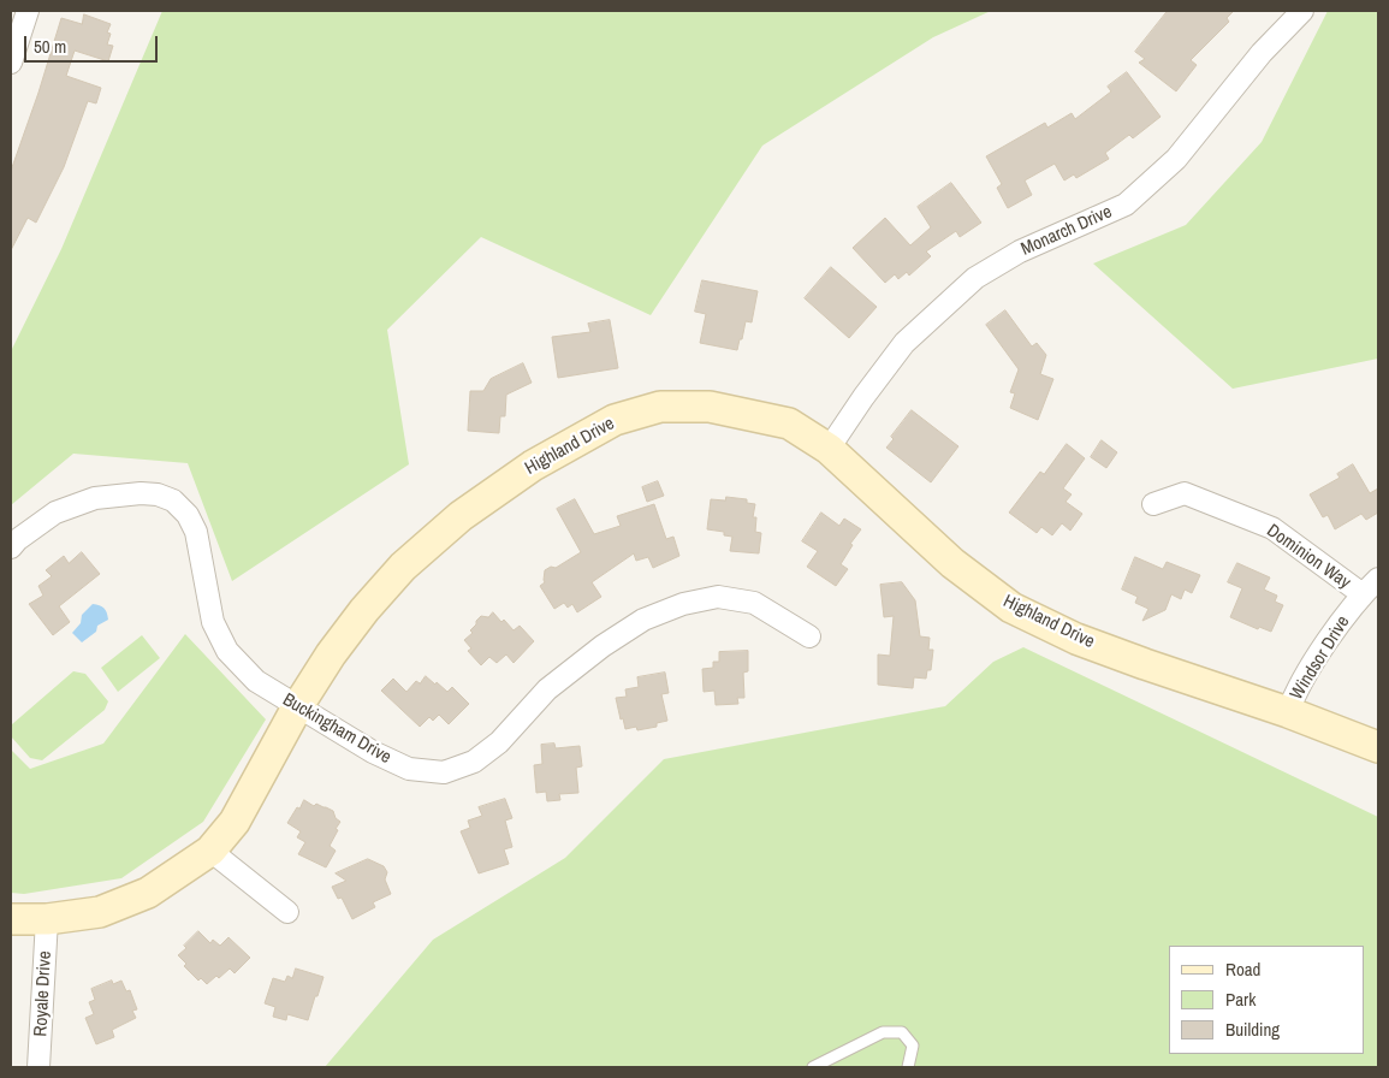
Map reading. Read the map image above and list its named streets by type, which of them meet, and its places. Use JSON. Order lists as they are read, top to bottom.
{
  "streets": {
    "street": [
      "Monarch Drive",
      "Highland Drive",
      "Dominion Way",
      "Windsor Drive",
      "Buckingham Drive",
      "Royale Drive"
    ]
  },
  "crossings": [
    ["Monarch Drive", "Highland Drive"],
    ["Highland Drive", "Windsor Drive"],
    ["Highland Drive", "Buckingham Drive"],
    ["Highland Drive", "Royale Drive"],
    ["Dominion Way", "Windsor Drive"]
  ],
  "legend": ["Road", "Park", "Building"],
  "scale_bar": "50 m"
}
